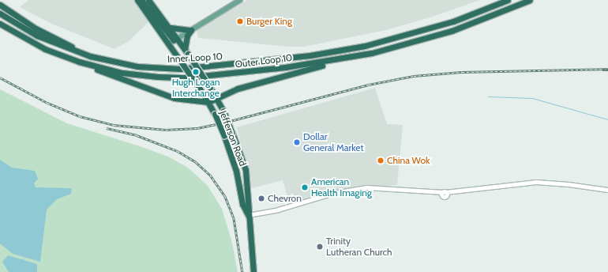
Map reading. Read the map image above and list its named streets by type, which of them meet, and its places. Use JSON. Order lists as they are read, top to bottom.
{
  "streets": {
    "highway": ["Inner Loop 10", "Outer Loop 10", "Jefferson Road"]
  },
  "places": [
    "Burger King",
    "Hugh Logan Interchange",
    "Dollar General Market",
    "China Wok",
    "American Health Imaging",
    "Chevron",
    "Trinity Lutheran Church"
  ]
}
